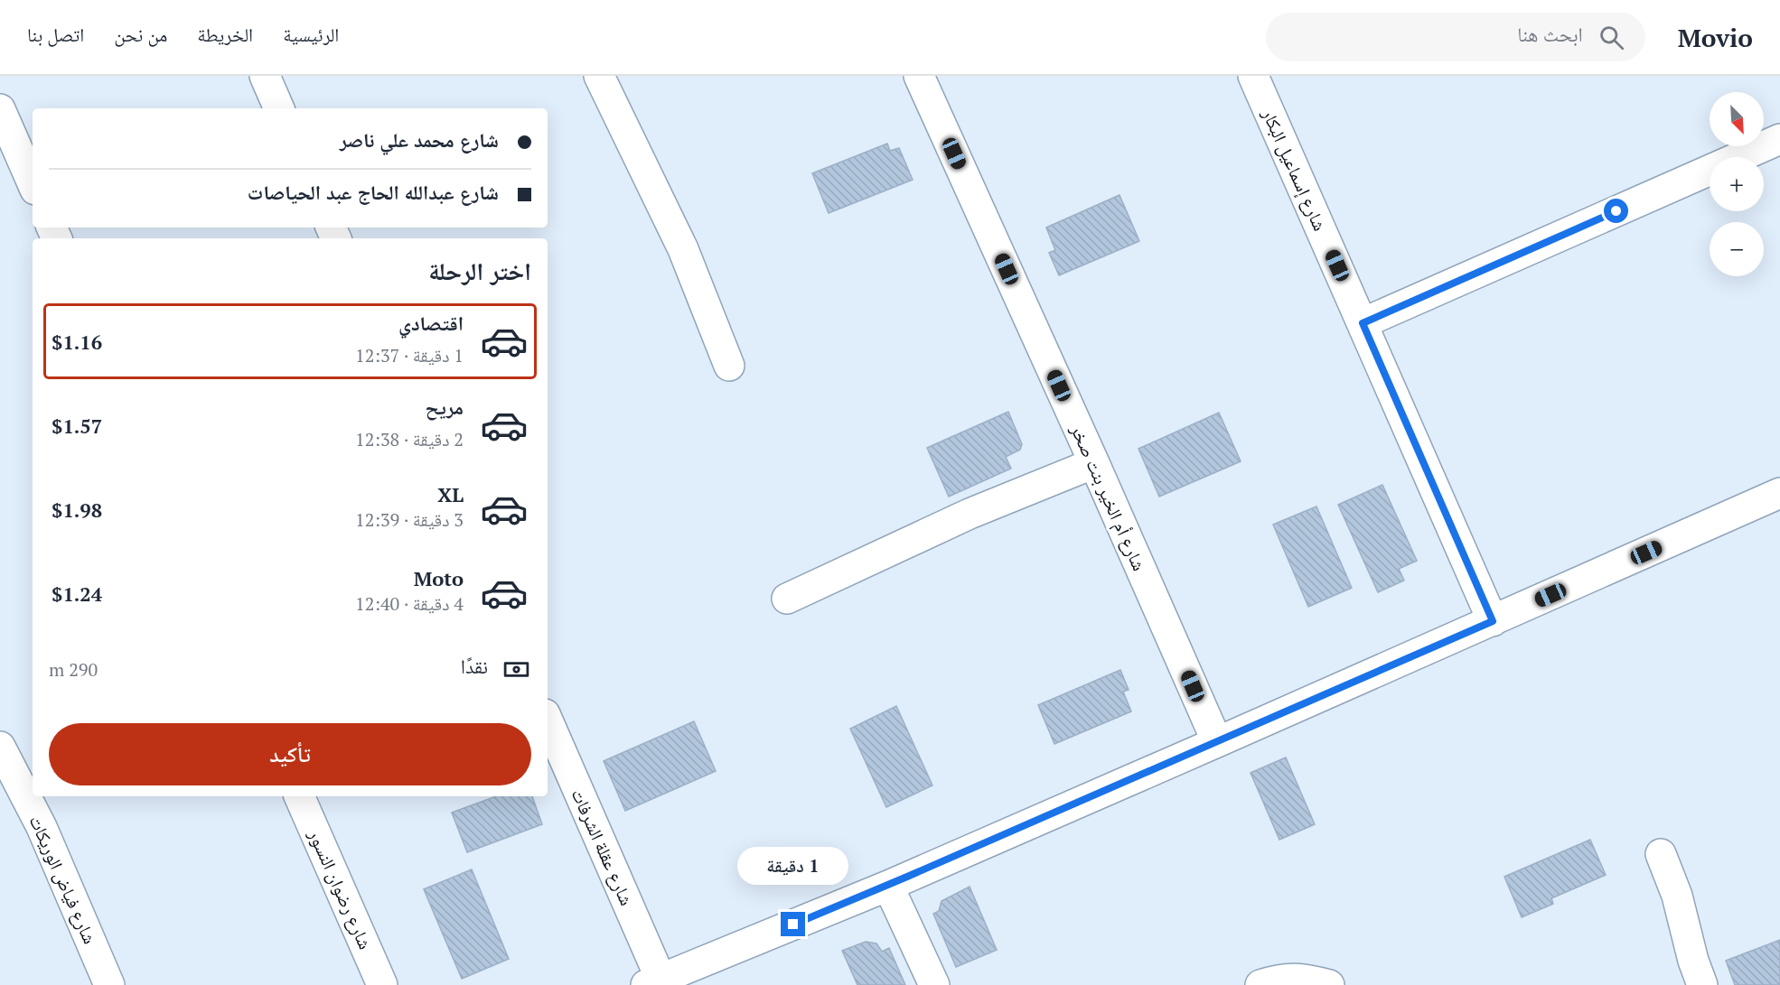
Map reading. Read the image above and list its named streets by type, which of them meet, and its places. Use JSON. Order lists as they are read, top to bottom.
{
  "streets": {
    "street": [
      "شارع إسماعيل البكار",
      "شارع أم الخير بنت صخر",
      "شارع عقلة الشرفات",
      "شارع فياض الوريكات",
      "شارع رضوان النسور"
    ]
  },
  "north": "bottom right",
  "page": {
    "header": "Movio",
    "search": "ابحث هنا",
    "nav": [
      "الرئيسية",
      "الخريطة",
      "من نحن",
      "اتصل بنا"
    ],
    "map_buttons": ["+", "−"],
    "banner": ["شارع محمد علي ناصر", "شارع عبدالله الحاج عبد الحياصات"],
    "heading": "اختر الرحلة",
    "list": [
      {
        "name": "اقتصادي",
        "note": "1 دقيقة · 12:37",
        "value": "$1.16"
      },
      {
        "name": "مريح",
        "note": "2 دقيقة · 12:38",
        "value": "$1.57"
      },
      {
        "name": "XL",
        "note": "3 دقيقة · 12:39",
        "value": "$1.98"
      },
      {
        "name": "Moto",
        "note": "4 دقيقة · 12:40",
        "value": "$1.24"
      }
    ],
    "pay": ["نقدًا", "290 m"],
    "buttons": "تأكيد",
    "bubble": "1 دقيقة"
  }
}
